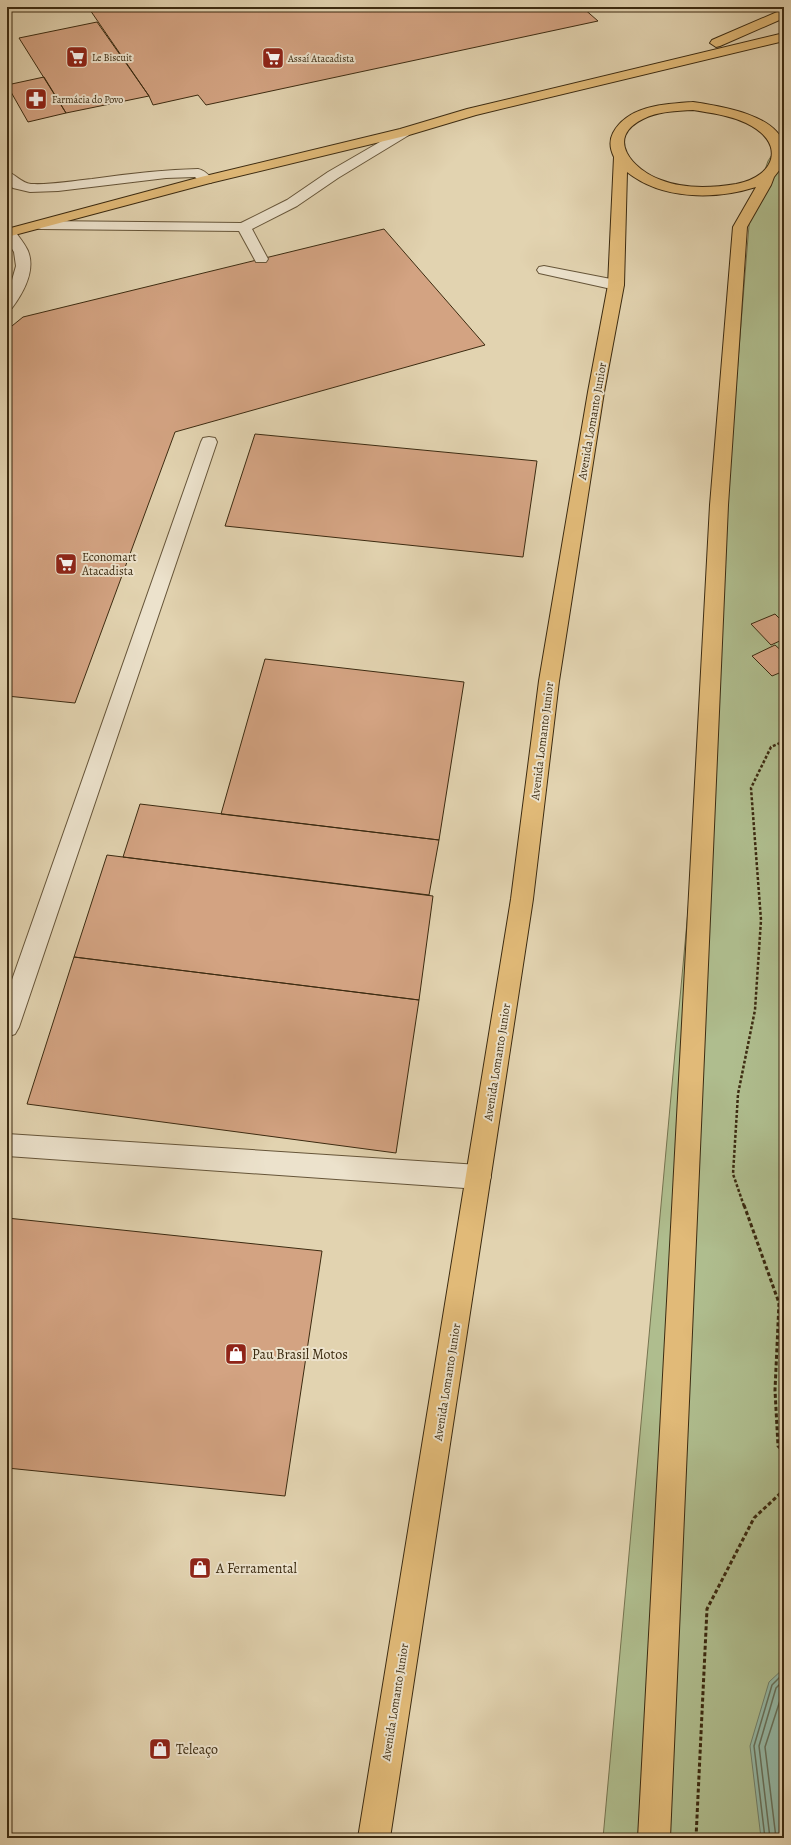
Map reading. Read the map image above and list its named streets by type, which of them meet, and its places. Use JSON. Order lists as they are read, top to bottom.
{
  "streets": {
    "main road": ["Avenida Lomanto Junior"]
  },
  "places": {
    "supermarket": ["Le Biscuit", "Assaí Atacadista", "Economart Atacadista"],
    "pharmacy": ["Farmácia do Povo"],
    "shop": ["Pau Brasil Motos", "A Ferramental", "Teleaço"]
  }
}
